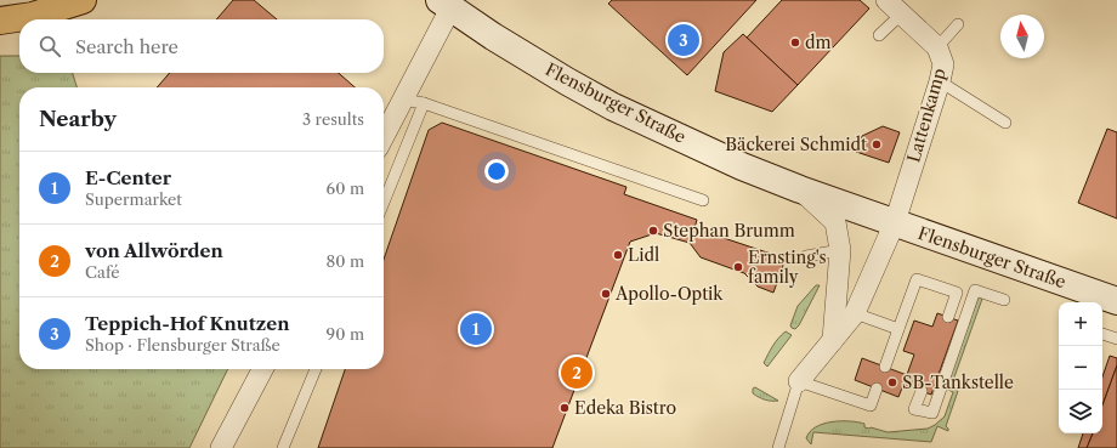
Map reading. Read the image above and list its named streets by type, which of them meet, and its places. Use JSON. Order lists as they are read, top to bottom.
{
  "streets": {
    "street": ["Flensburger Straße", "Lattenkamp"]
  },
  "crossings": [
    ["Flensburger Straße", "Lattenkamp"]
  ],
  "places": [
    "dm",
    "Bäckerei Schmidt",
    "Stephan Brumm",
    "Lidl",
    "Ernsting's family",
    "Apollo-Optik",
    "SB-Tankstelle",
    "Edeka Bistro"
  ],
  "north": "top",
  "page": {
    "search": "Search here",
    "pins": ["3", "1", "2"],
    "heading": ["Nearby", "3 results"],
    "list": [
      {
        "mark": "1",
        "name": "E-Center",
        "note": "Supermarket",
        "value": "60 m"
      },
      {
        "mark": "2",
        "name": "von Allwörden",
        "note": "Café",
        "value": "80 m"
      },
      {
        "mark": "3",
        "name": "Teppich-Hof Knutzen",
        "note": "Shop · Flensburger Straße",
        "value": "90 m"
      }
    ],
    "map_buttons": ["+", "−"]
  }
}
